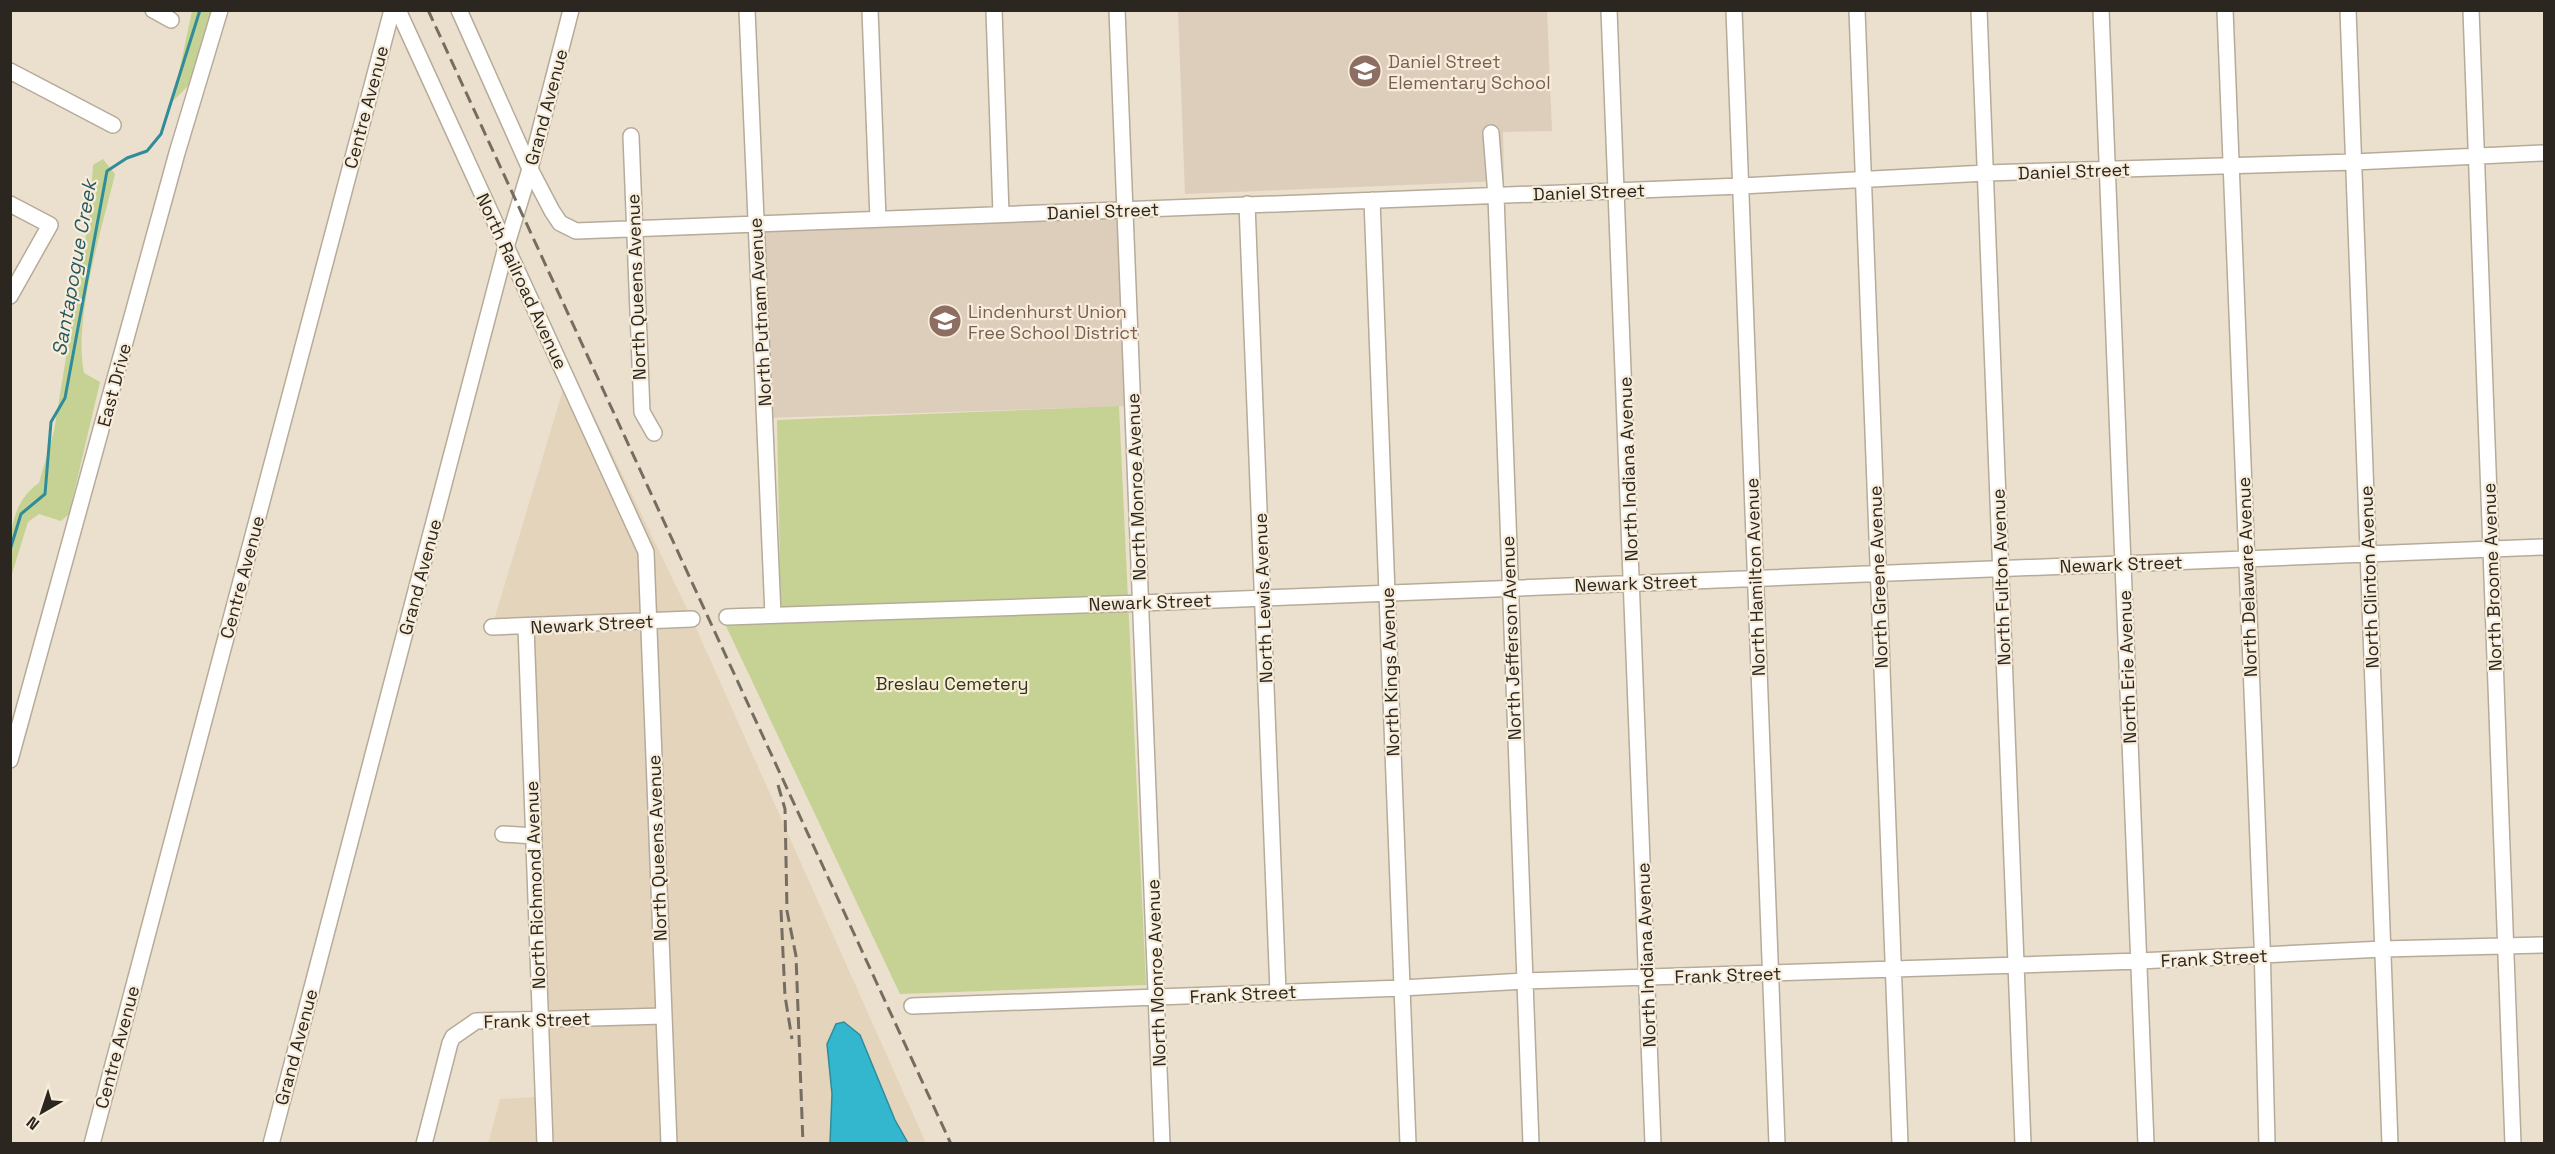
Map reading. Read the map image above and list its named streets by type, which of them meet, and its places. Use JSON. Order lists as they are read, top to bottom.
{
  "streets": {
    "street": [
      "Centre Avenue",
      "Grand Avenue",
      "Daniel Street",
      "North Railroad Avenue",
      "North Queens Avenue",
      "North Putnam Avenue",
      "East Drive",
      "North Indiana Avenue",
      "North Monroe Avenue",
      "Newark Street",
      "North Hamilton Avenue",
      "North Greene Avenue",
      "North Fulton Avenue",
      "North Delaware Avenue",
      "North Clinton Avenue",
      "North Broome Avenue",
      "North Lewis Avenue",
      "North Jefferson Avenue",
      "North Erie Avenue",
      "North Kings Avenue",
      "North Richmond Avenue",
      "Frank Street"
    ]
  },
  "crossings": [
    ["Grand Avenue", "Daniel Street"],
    ["Grand Avenue", "North Railroad Avenue"],
    ["Daniel Street", "North Queens Avenue"],
    ["Daniel Street", "North Putnam Avenue"],
    ["Daniel Street", "North Indiana Avenue"],
    ["Daniel Street", "North Monroe Avenue"],
    ["Daniel Street", "North Hamilton Avenue"],
    ["Daniel Street", "North Greene Avenue"],
    ["Daniel Street", "North Fulton Avenue"],
    ["Daniel Street", "North Delaware Avenue"],
    ["Daniel Street", "North Clinton Avenue"],
    ["Daniel Street", "North Broome Avenue"],
    ["Daniel Street", "North Lewis Avenue"],
    ["Daniel Street", "North Jefferson Avenue"],
    ["Daniel Street", "North Erie Avenue"],
    ["Daniel Street", "North Kings Avenue"],
    ["North Railroad Avenue", "North Queens Avenue"],
    ["North Queens Avenue", "Newark Street"],
    ["North Queens Avenue", "Frank Street"],
    ["North Putnam Avenue", "Newark Street"],
    ["North Indiana Avenue", "Newark Street"],
    ["North Indiana Avenue", "Frank Street"],
    ["North Monroe Avenue", "Newark Street"],
    ["North Monroe Avenue", "Frank Street"],
    ["Newark Street", "North Hamilton Avenue"],
    ["Newark Street", "North Greene Avenue"],
    ["Newark Street", "North Fulton Avenue"],
    ["Newark Street", "North Delaware Avenue"],
    ["Newark Street", "North Clinton Avenue"],
    ["Newark Street", "North Broome Avenue"],
    ["Newark Street", "North Lewis Avenue"],
    ["Newark Street", "North Jefferson Avenue"],
    ["Newark Street", "North Erie Avenue"],
    ["Newark Street", "North Kings Avenue"],
    ["Newark Street", "North Richmond Avenue"],
    ["North Hamilton Avenue", "Frank Street"],
    ["North Greene Avenue", "Frank Street"],
    ["North Fulton Avenue", "Frank Street"],
    ["North Delaware Avenue", "Frank Street"],
    ["North Clinton Avenue", "Frank Street"],
    ["North Broome Avenue", "Frank Street"],
    ["North Lewis Avenue", "Frank Street"],
    ["North Jefferson Avenue", "Frank Street"],
    ["North Erie Avenue", "Frank Street"],
    ["North Kings Avenue", "Frank Street"],
    ["North Richmond Avenue", "Frank Street"]
  ],
  "water": ["Santapogue Creek"],
  "parks": ["Breslau Cemetery"],
  "places": {
    "school or university": ["Daniel Street Elementary School", "Lindenhurst Union Free School District"]
  },
  "north": "bottom left"
}
